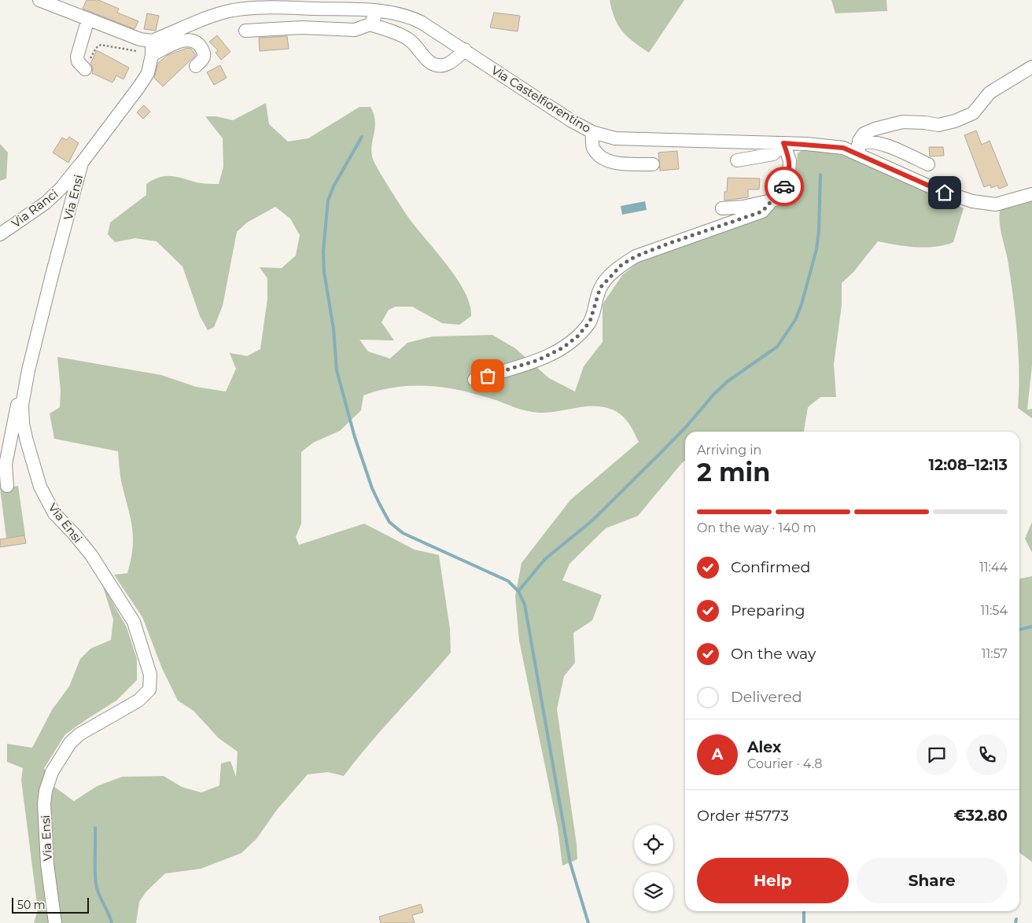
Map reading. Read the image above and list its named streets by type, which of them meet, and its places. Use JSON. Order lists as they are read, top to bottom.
{
  "streets": {
    "street": ["Via Castelfiorentino", "Via Ensi", "Via Ranci"]
  },
  "crossings": [
    ["Via Castelfiorentino", "Via Ensi"],
    ["Via Ensi", "Via Ranci"]
  ],
  "scale_bar": "50 m",
  "page": {
    "heading": ["2 min", "Arriving in", "12:08–12:13"],
    "panel": [
      "Alex",
      "Courier · 4.8",
      "Order #5773",
      "€32.80"
    ],
    "bar": "On the way · 140 m",
    "list": [
      ["Confirmed", "11:44"],
      ["Preparing", "11:54"],
      ["On the way", "11:57"],
      "Delivered"
    ],
    "round": "A",
    "buttons": ["Help", "Share"],
    "scale": "50 m"
  }
}
